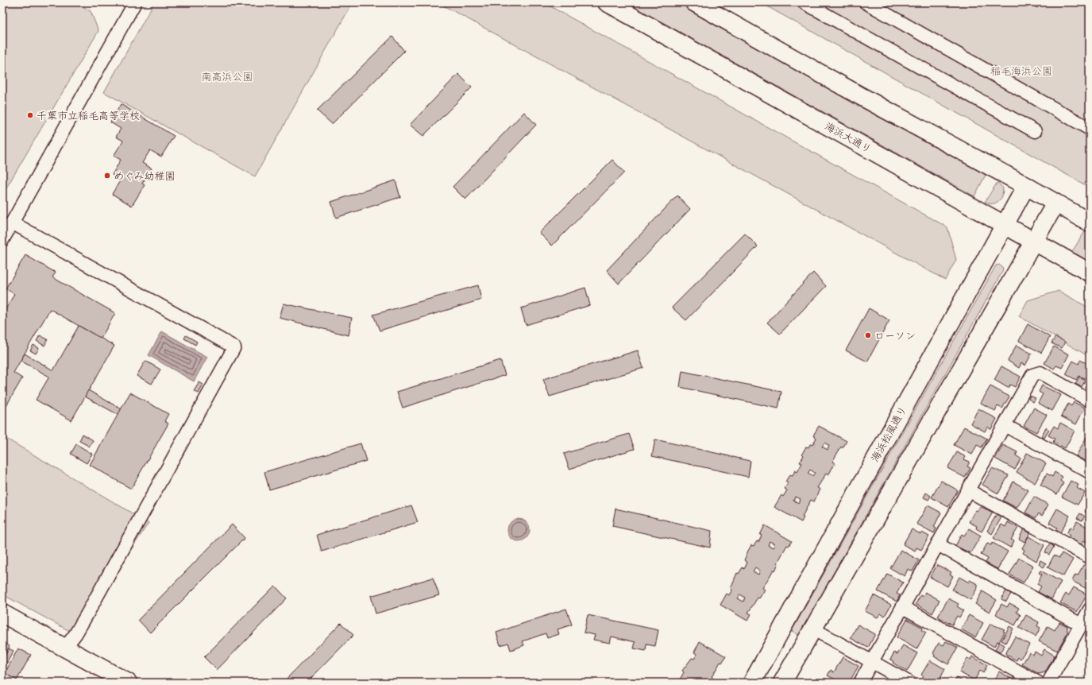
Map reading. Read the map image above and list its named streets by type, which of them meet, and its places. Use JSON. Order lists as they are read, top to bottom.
{
  "streets": {
    "street": ["海浜大通り", "海浜松風通り"]
  },
  "crossings": [
    ["海浜大通り", "海浜松風通り"]
  ],
  "parks": ["稲毛海浜公園", "南高浜公園"],
  "places": ["千葉市立稲毛高等学校", "めぐみ幼稚園", "ローソン"]
}
